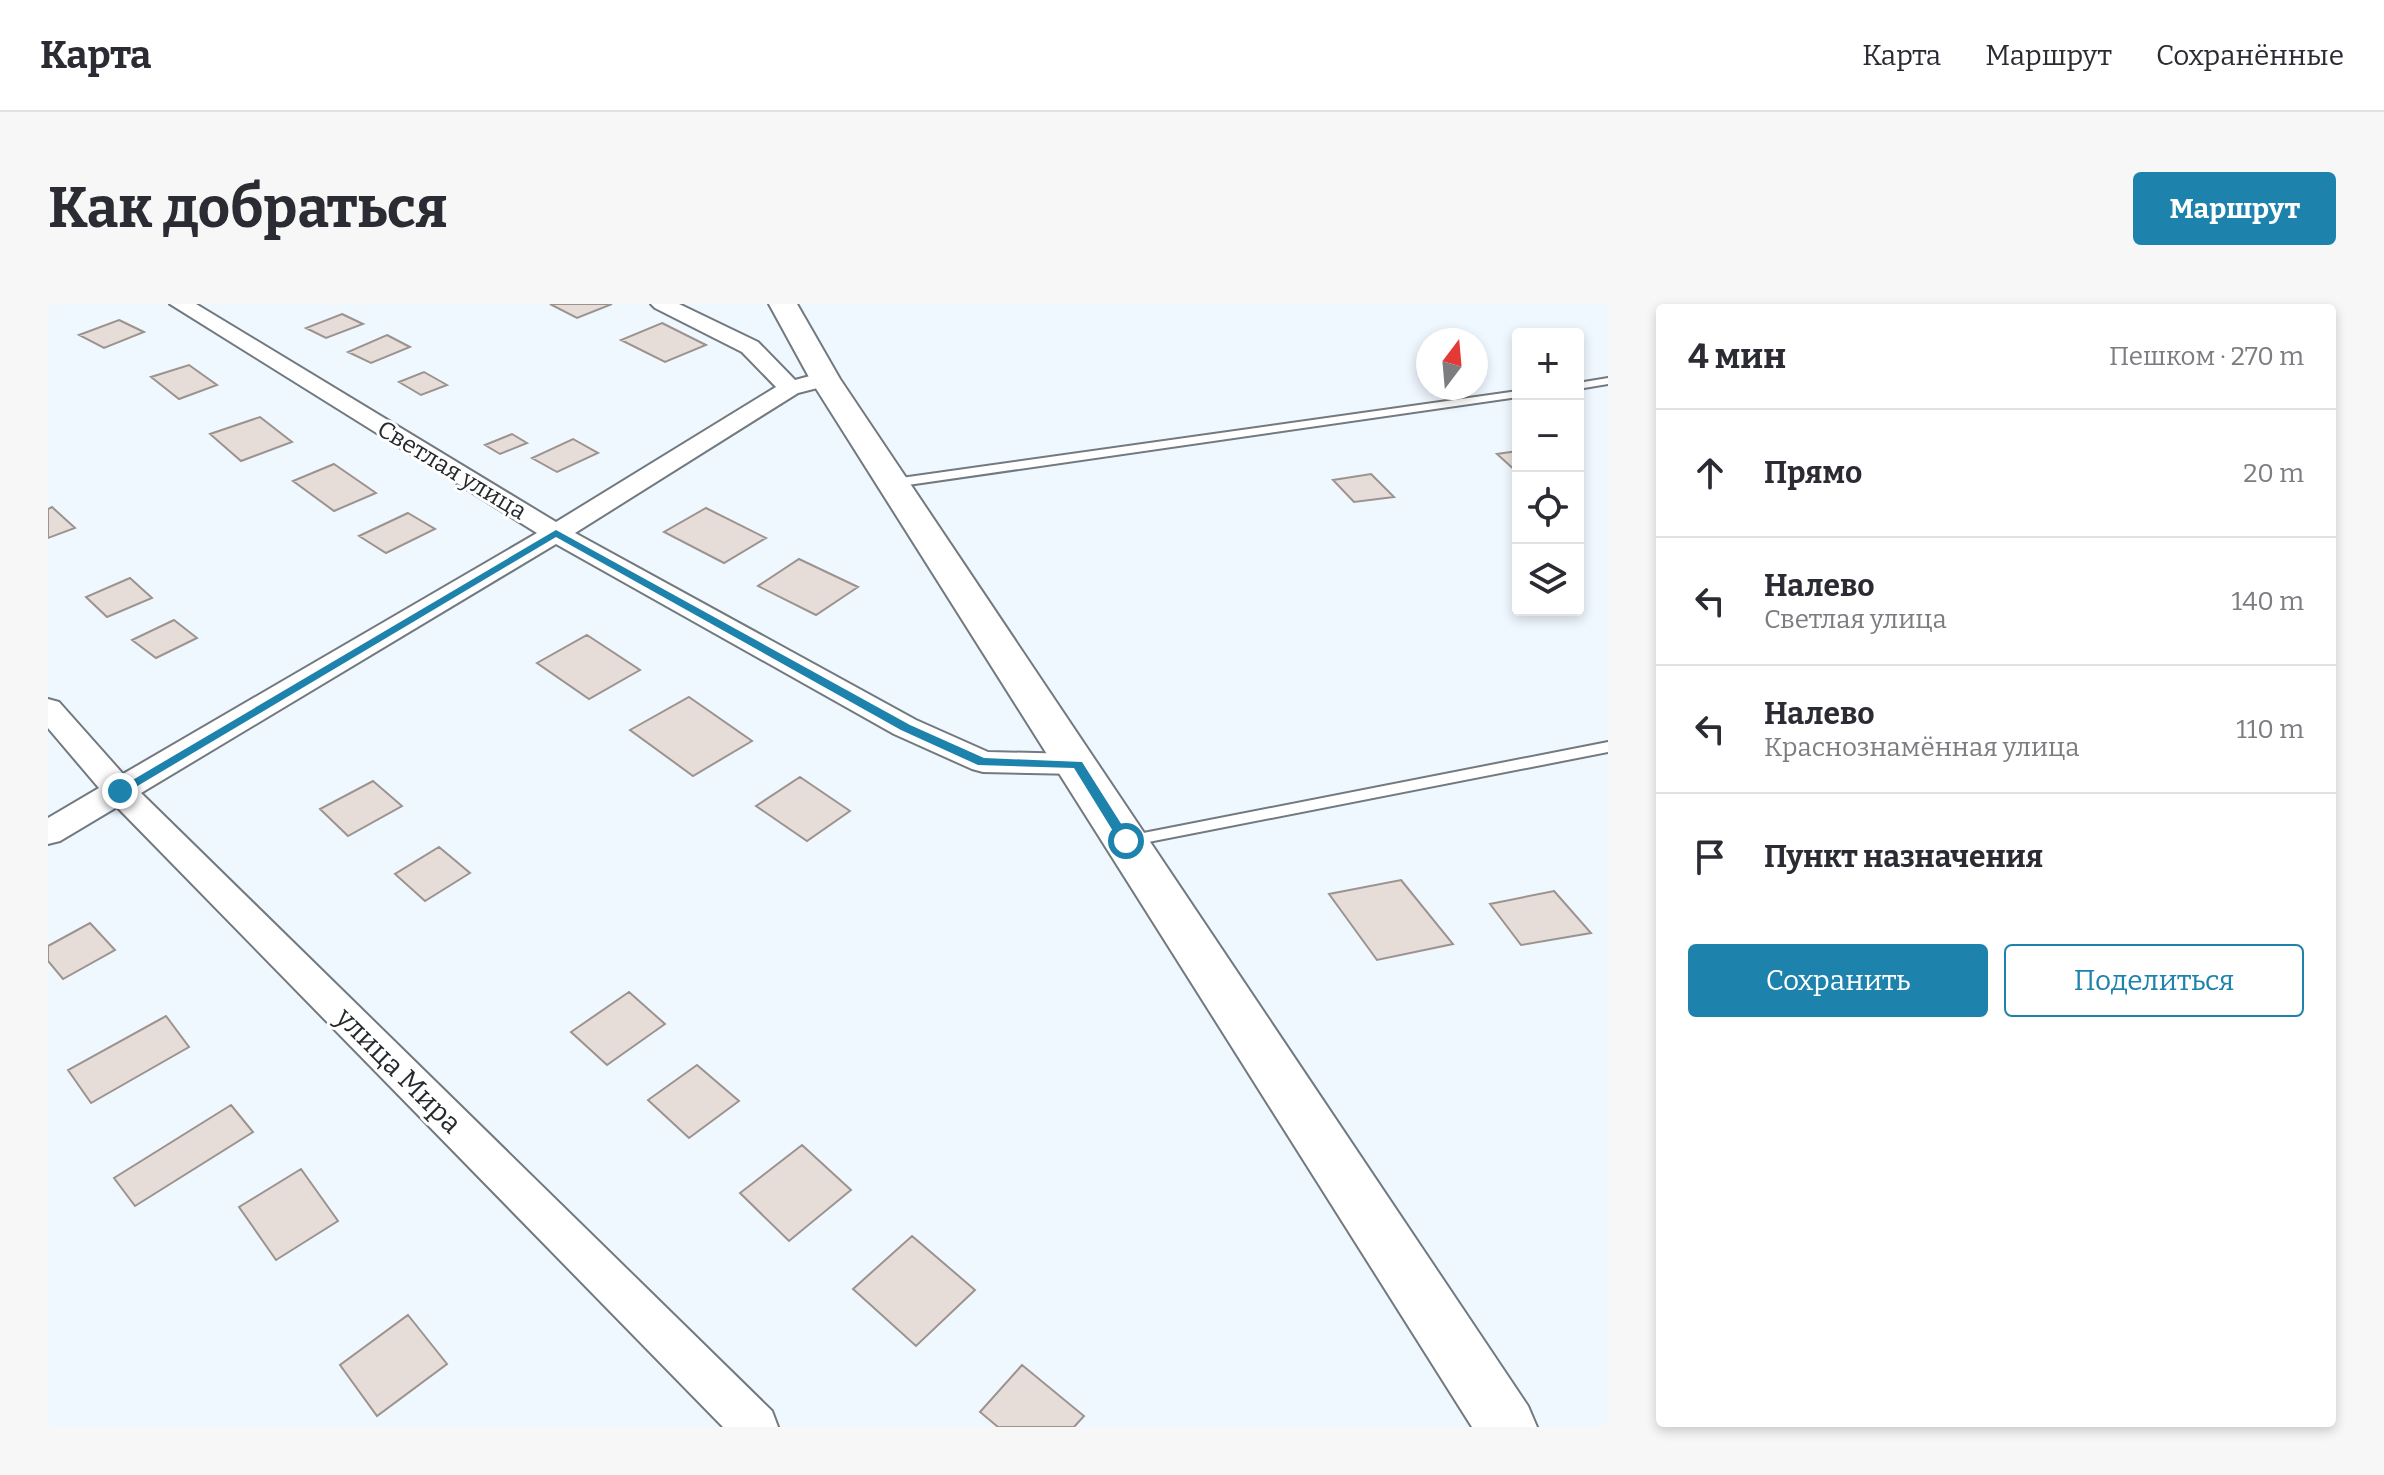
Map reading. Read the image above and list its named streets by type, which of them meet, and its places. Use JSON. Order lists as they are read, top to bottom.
{
  "streets": {
    "street": ["Светлая улица", "улица Мира"]
  },
  "north": "top",
  "page": {
    "header": "Карта",
    "nav": ["Карта", "Маршрут", "Сохранённые"],
    "buttons": [
      "Маршрут",
      ["Сохранить", "Поделиться"]
    ],
    "title": "Как добраться",
    "heading": ["4 мин", "Пешком · 270 m"],
    "map_buttons": ["+", "−"],
    "list": [
      ["Прямо", "20 m"],
      ["Налево", "Светлая улица", "140 m"],
      ["Налево", "Краснознамённая улица", "110 m"],
      "Пункт назначения"
    ]
  }
}
